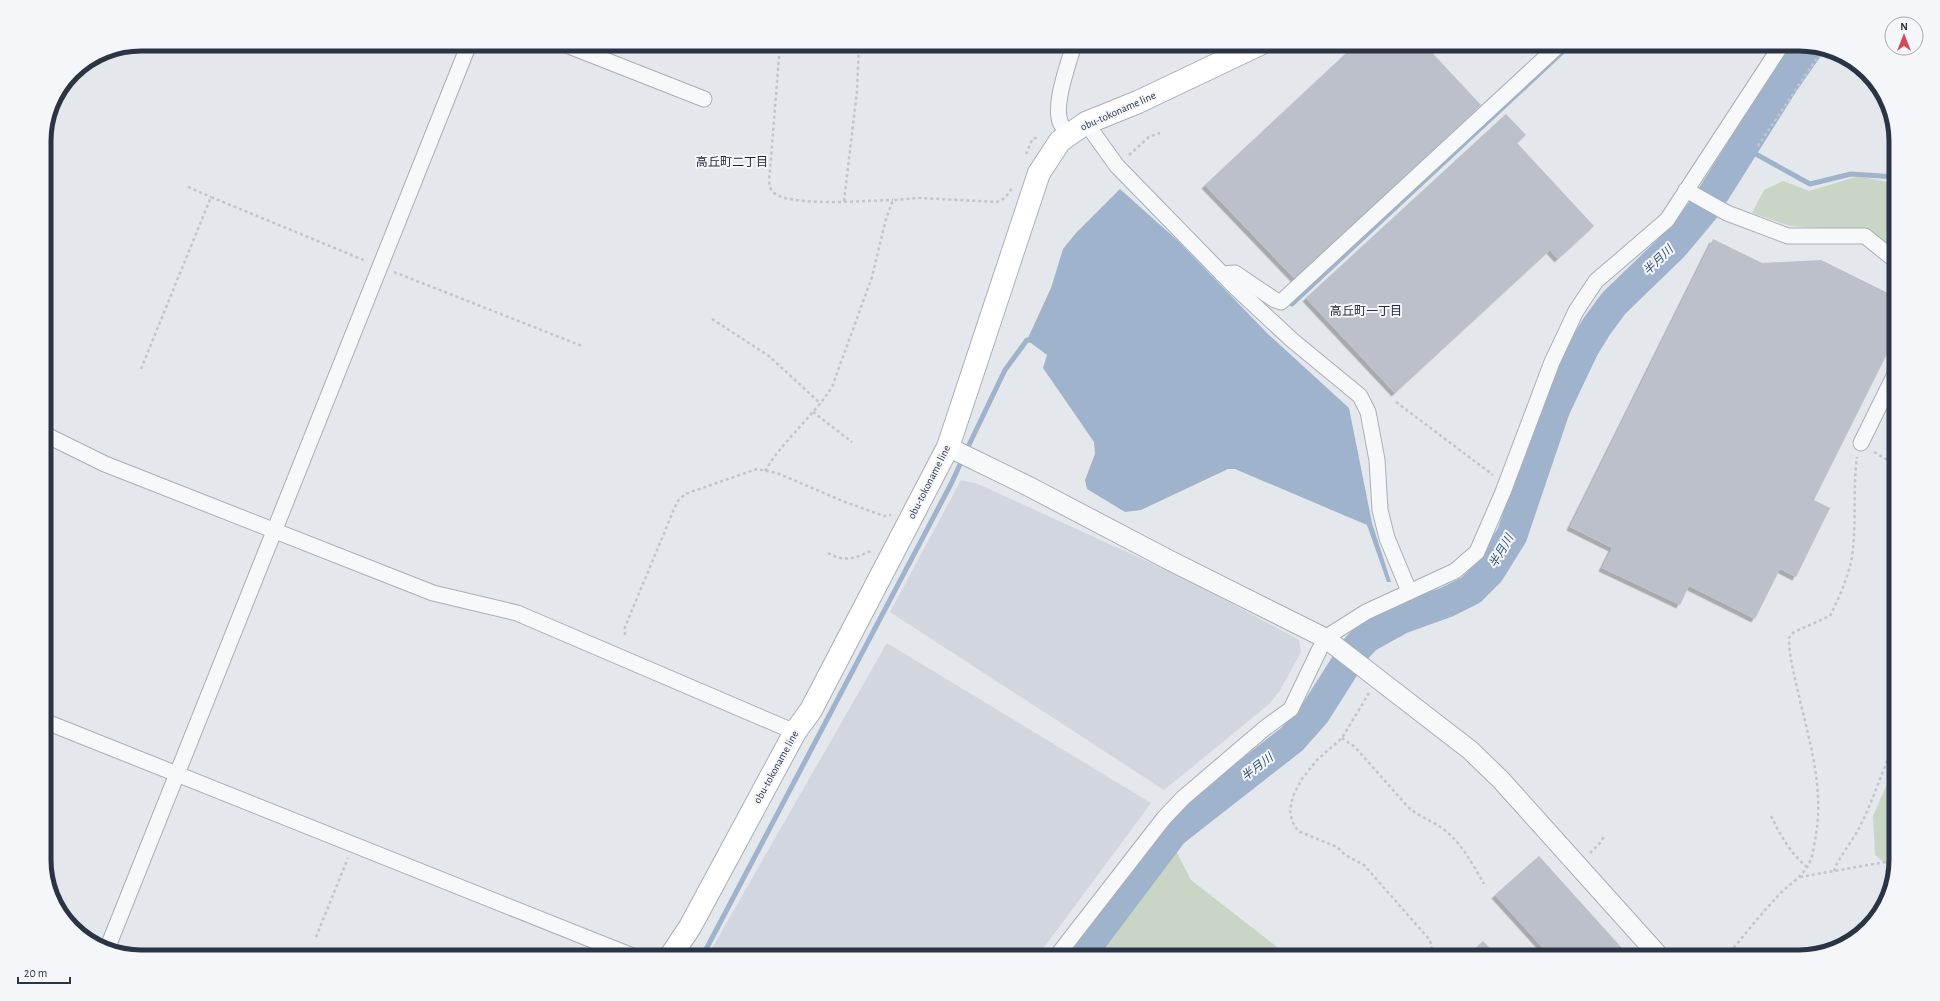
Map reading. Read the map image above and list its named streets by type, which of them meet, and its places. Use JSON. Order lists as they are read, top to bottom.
{
  "streets": {
    "main road": ["obu-tokoname line"]
  },
  "districts": ["高丘町二丁目", "高丘町一丁目"],
  "water": ["半月川"],
  "scale_bar": "20 m",
  "north": "top"
}
